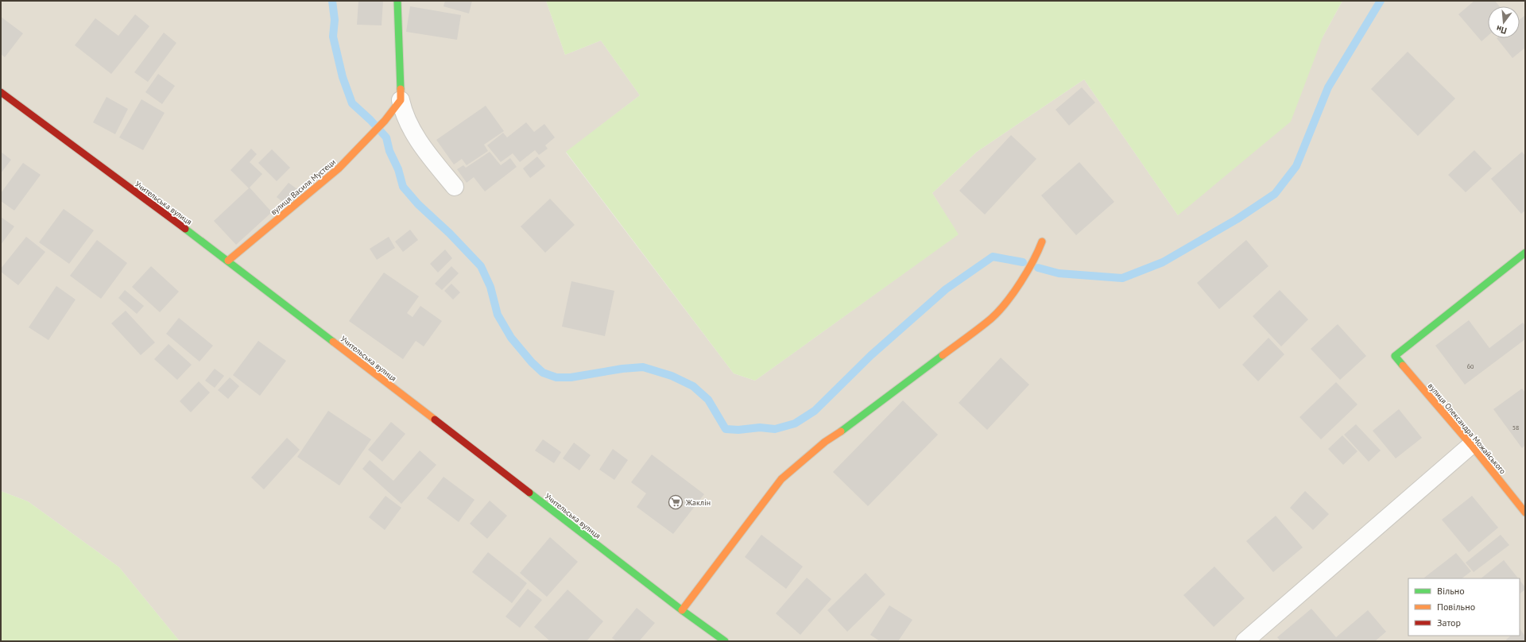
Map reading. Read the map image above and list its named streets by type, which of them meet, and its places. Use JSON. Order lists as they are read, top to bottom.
{
  "streets": {
    "street": ["вулиця Василя Мустеци", "Учительська вулиця", "вулиця Олександра Можайського"]
  },
  "crossings": [
    ["вулиця Василя Мустеци", "Учительська вулиця"]
  ],
  "places": {
    "supermarket": ["Жаклін"]
  },
  "house_numbers": ["60", "58"],
  "legend": ["Вільно", "Повільно", "Затор"],
  "north": "bottom"
}
